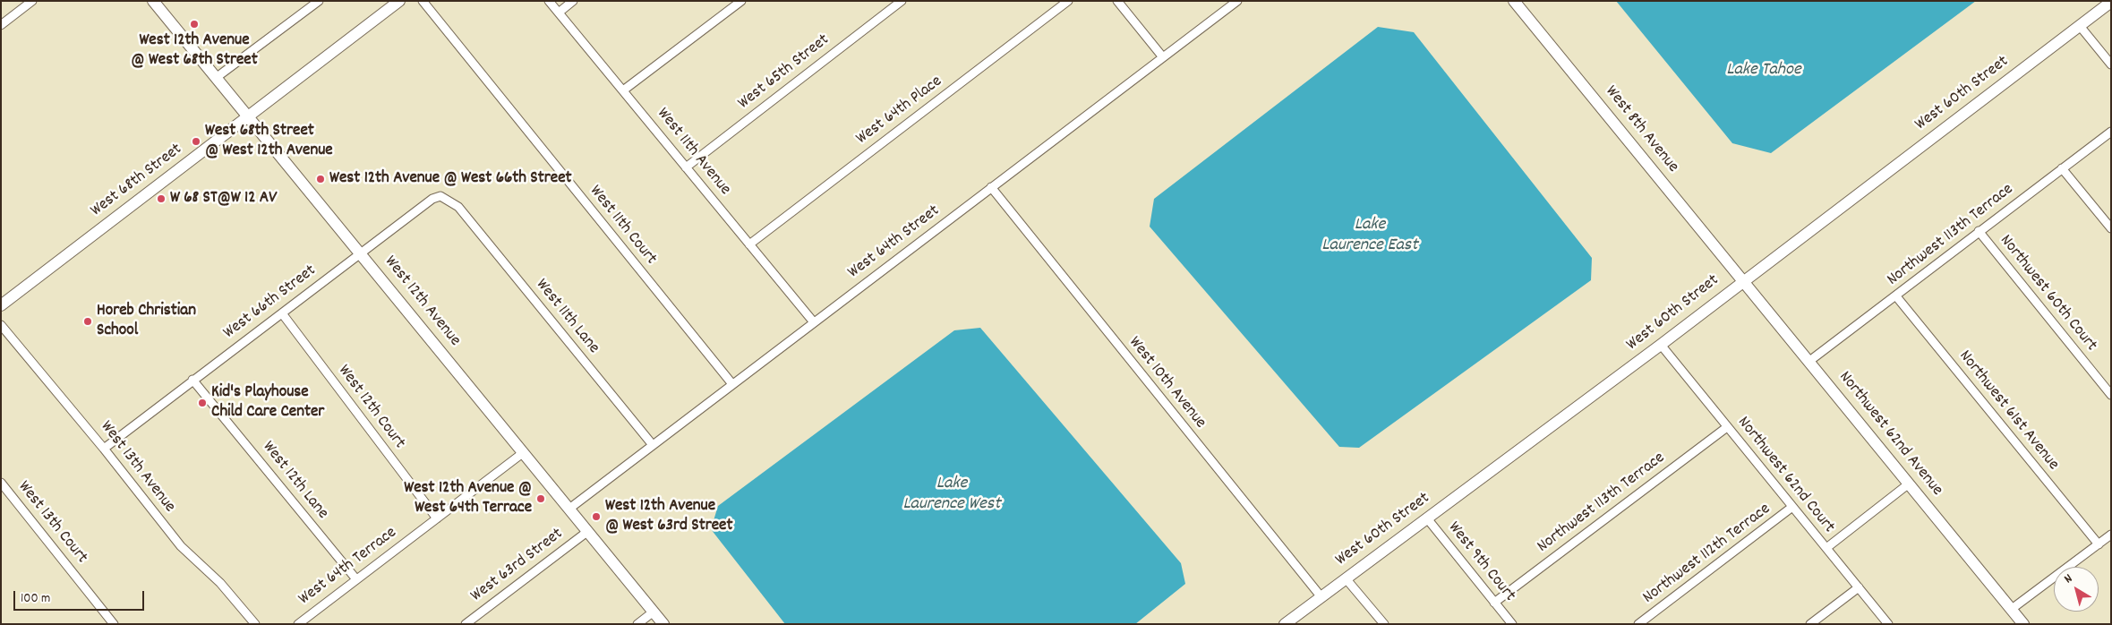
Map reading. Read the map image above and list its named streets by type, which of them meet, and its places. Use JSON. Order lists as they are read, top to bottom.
{
  "streets": {
    "street": [
      "West 65th Street",
      "West 60th Street",
      "West 64th Place",
      "West 8th Avenue",
      "West 11th Avenue",
      "West 68th Street",
      "West 11th Court",
      "Northwest 113th Terrace",
      "West 64th Street",
      "Northwest 60th Court",
      "West 12th Avenue",
      "West 66th Street",
      "West 11th Lane",
      "West 10th Avenue",
      "West 12th Court",
      "Northwest 61st Avenue",
      "Northwest 62nd Avenue",
      "West 13th Avenue",
      "Northwest 62nd Court",
      "West 12th Lane",
      "West 13th Court",
      "Northwest 112th Terrace",
      "West 9th Court",
      "West 63rd Street",
      "West 64th Terrace"
    ]
  },
  "crossings": [
    ["West 65th Street", "West 11th Avenue"],
    ["West 60th Street", "West 8th Avenue"],
    ["West 60th Street", "West 10th Avenue"],
    ["West 60th Street", "Northwest 62nd Avenue"],
    ["West 60th Street", "Northwest 62nd Court"],
    ["West 60th Street", "West 9th Court"],
    ["West 64th Place", "West 11th Avenue"],
    ["West 8th Avenue", "Northwest 62nd Avenue"],
    ["West 11th Avenue", "West 64th Street"],
    ["West 68th Street", "West 12th Avenue"],
    ["West 11th Court", "West 64th Street"],
    ["Northwest 113th Terrace", "Northwest 60th Court"],
    ["Northwest 113th Terrace", "Northwest 61st Avenue"],
    ["Northwest 113th Terrace", "Northwest 62nd Avenue"],
    ["Northwest 113th Terrace", "Northwest 62nd Court"],
    ["Northwest 113th Terrace", "West 9th Court"],
    ["West 64th Street", "West 12th Avenue"],
    ["West 64th Street", "West 11th Lane"],
    ["West 64th Street", "West 10th Avenue"],
    ["West 12th Avenue", "West 66th Street"],
    ["West 12th Avenue", "West 63rd Street"],
    ["West 12th Avenue", "West 64th Terrace"],
    ["West 66th Street", "West 11th Lane"],
    ["West 66th Street", "West 12th Court"],
    ["West 66th Street", "West 13th Avenue"],
    ["West 66th Street", "West 12th Lane"],
    ["West 12th Court", "West 64th Terrace"],
    ["Northwest 62nd Court", "Northwest 112th Terrace"],
    ["West 12th Lane", "West 64th Terrace"]
  ],
  "water": ["Lake Tahoe", "Lake Laurence East", "Lake Laurence West"],
  "places": [
    "West 12th Avenue @ West 68th Street",
    "West 68th Street @ West 12th Avenue",
    "West 12th Avenue @ West 66th Street",
    "W 68 ST@W 12 AV",
    "Horeb Christian School",
    "Kid's Playhouse Child Care Center",
    "West 12th Avenue @ West 64th Terrace",
    "West 12th Avenue @ West 63rd Street"
  ],
  "scale_bar": "100 m",
  "north": "top left"
}
